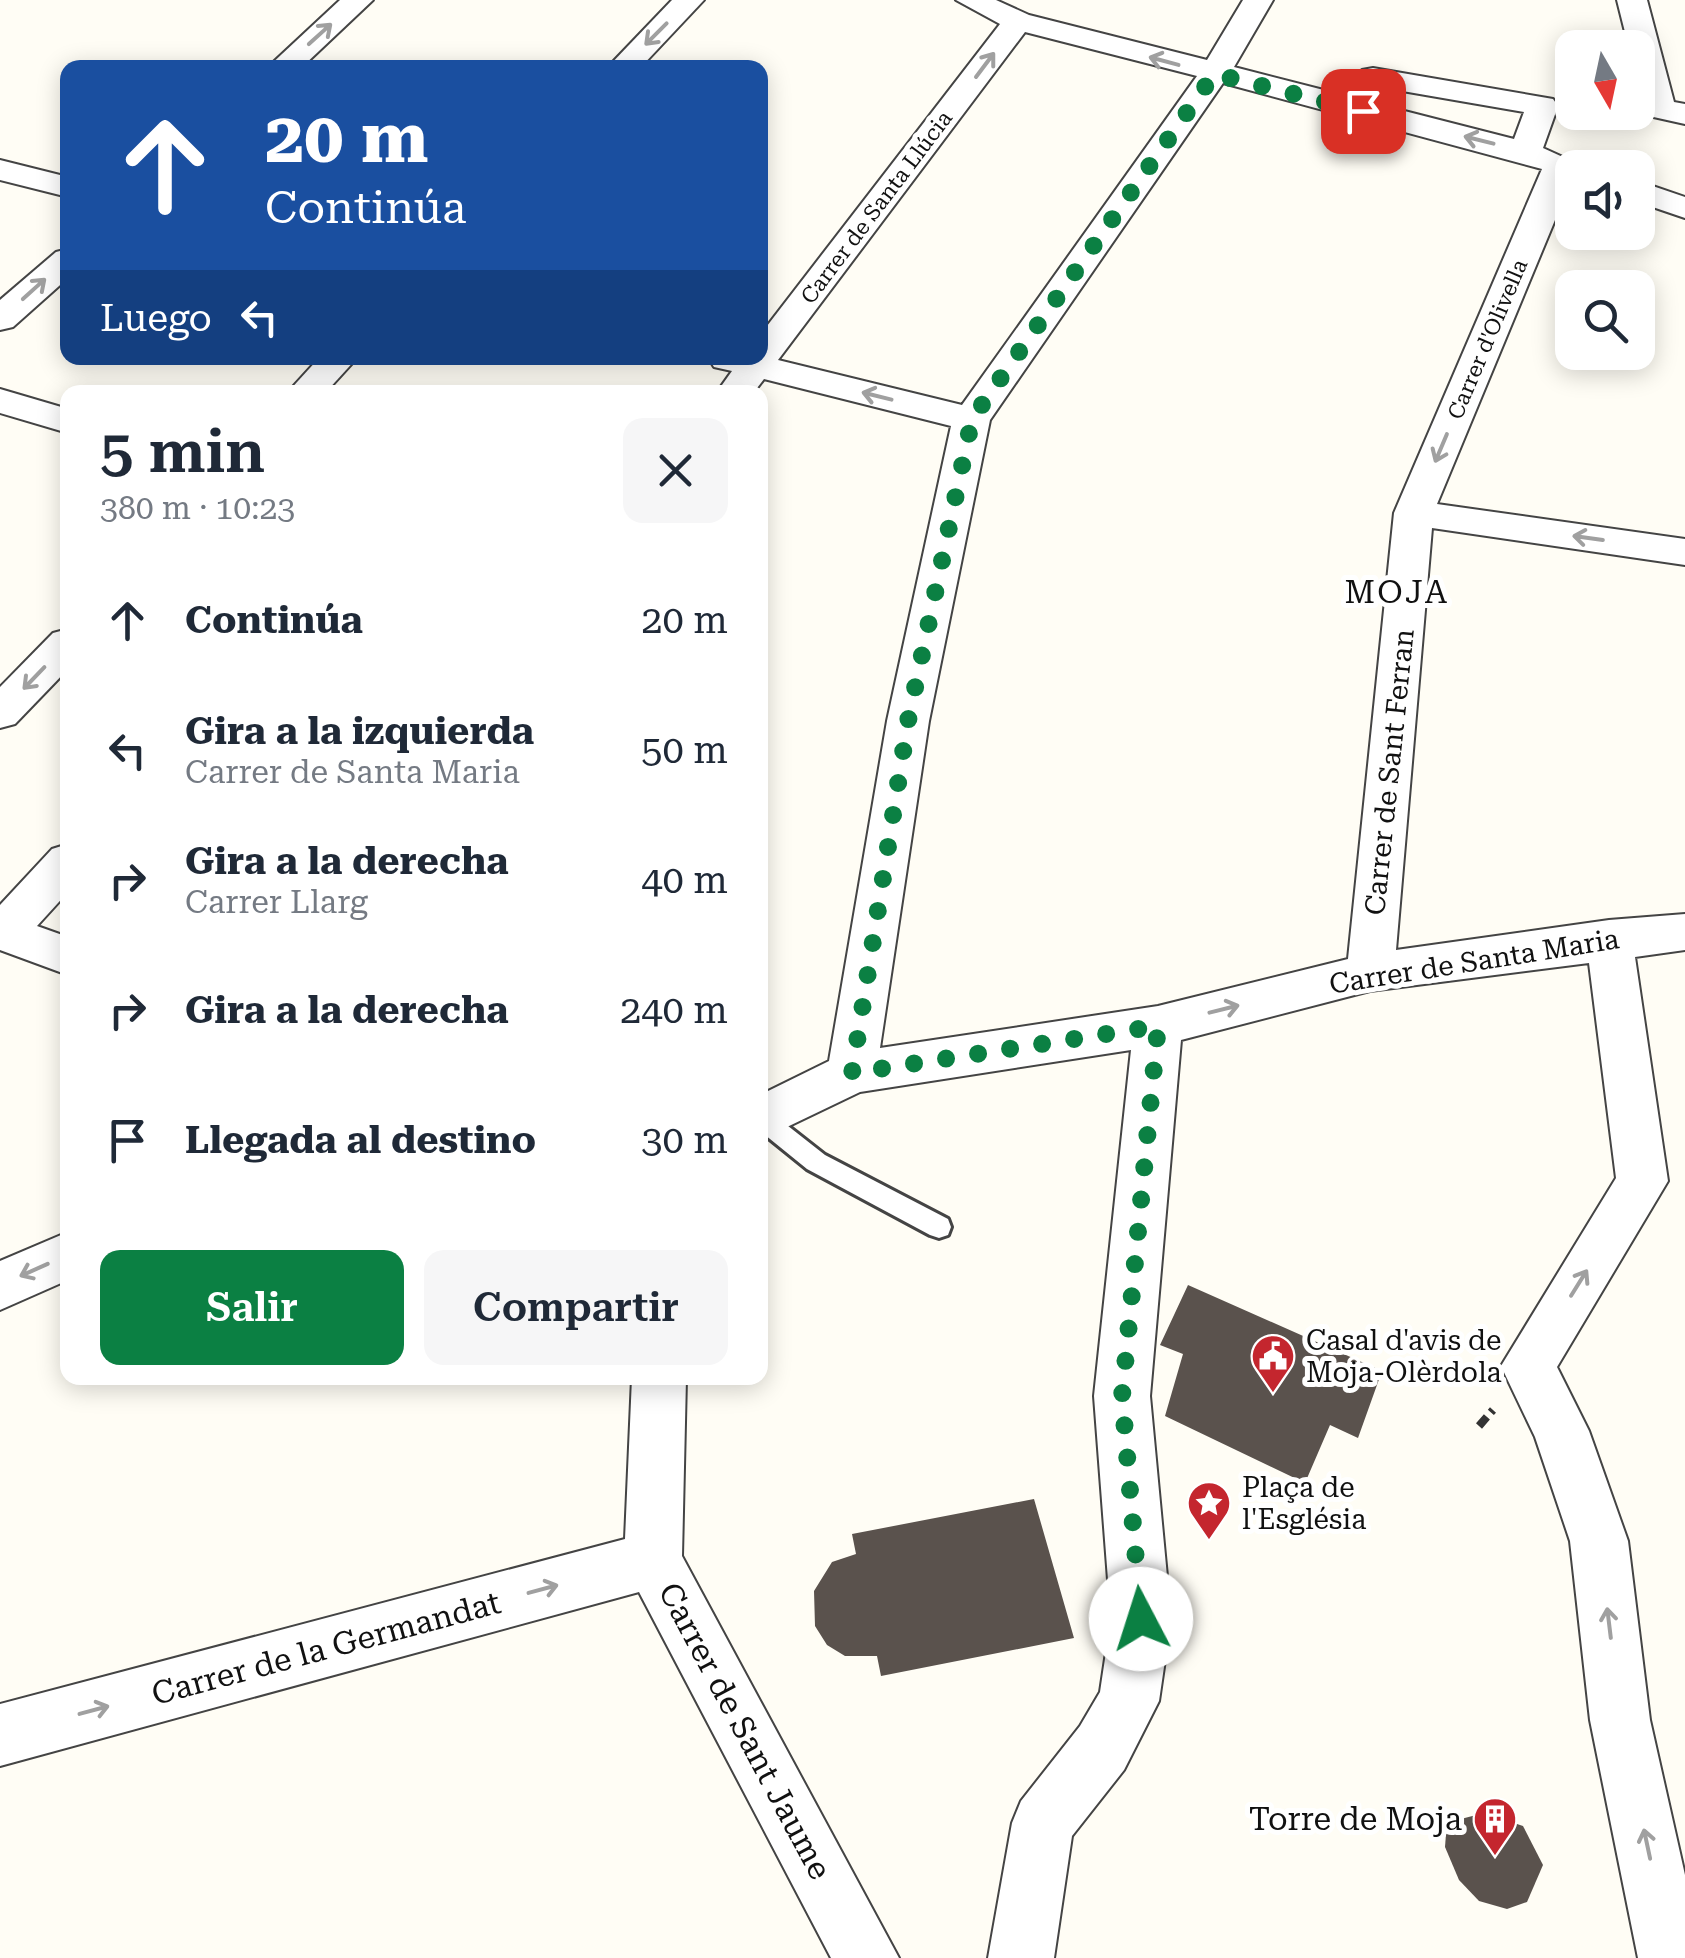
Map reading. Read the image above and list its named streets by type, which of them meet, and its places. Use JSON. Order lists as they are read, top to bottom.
{
  "streets": {
    "street": [
      "Carrer de Santa Llúcia",
      "Carrer d'Olivella",
      "Carrer de Sant Ferran",
      "Carrer de Santa Maria",
      "Carrer de la Germandat",
      "Carrer de Sant Jaume"
    ]
  },
  "crossings": [
    ["Carrer d'Olivella", "Carrer de Sant Ferran"],
    ["Carrer de Sant Ferran", "Carrer de Santa Maria"],
    ["Carrer de la Germandat", "Carrer de Sant Jaume"]
  ],
  "one_way": ["Carrer de la Germandat"],
  "districts": ["MOJA"],
  "places": {
    "public building": ["Casal d'avis de Moja-Olèrdola"],
    "place": ["Plaça de l'Església"],
    "building": ["Torre de Moja"]
  },
  "north": "bottom",
  "page": {
    "turn": ["20 m", "Continúa"],
    "then": "Luego",
    "heading": ["5 min", "380 m · 10:23"],
    "list": [
      {
        "name": "Continúa",
        "value": "20 m"
      },
      {
        "name": "Gira a la izquierda",
        "note": "Carrer de Santa Maria",
        "value": "50 m"
      },
      {
        "name": "Gira a la derecha",
        "note": "Carrer Llarg",
        "value": "40 m"
      },
      {
        "name": "Gira a la derecha",
        "value": "240 m"
      },
      {
        "name": "Llegada al destino",
        "value": "30 m"
      }
    ],
    "buttons": ["Salir", "Compartir"]
  }
}
